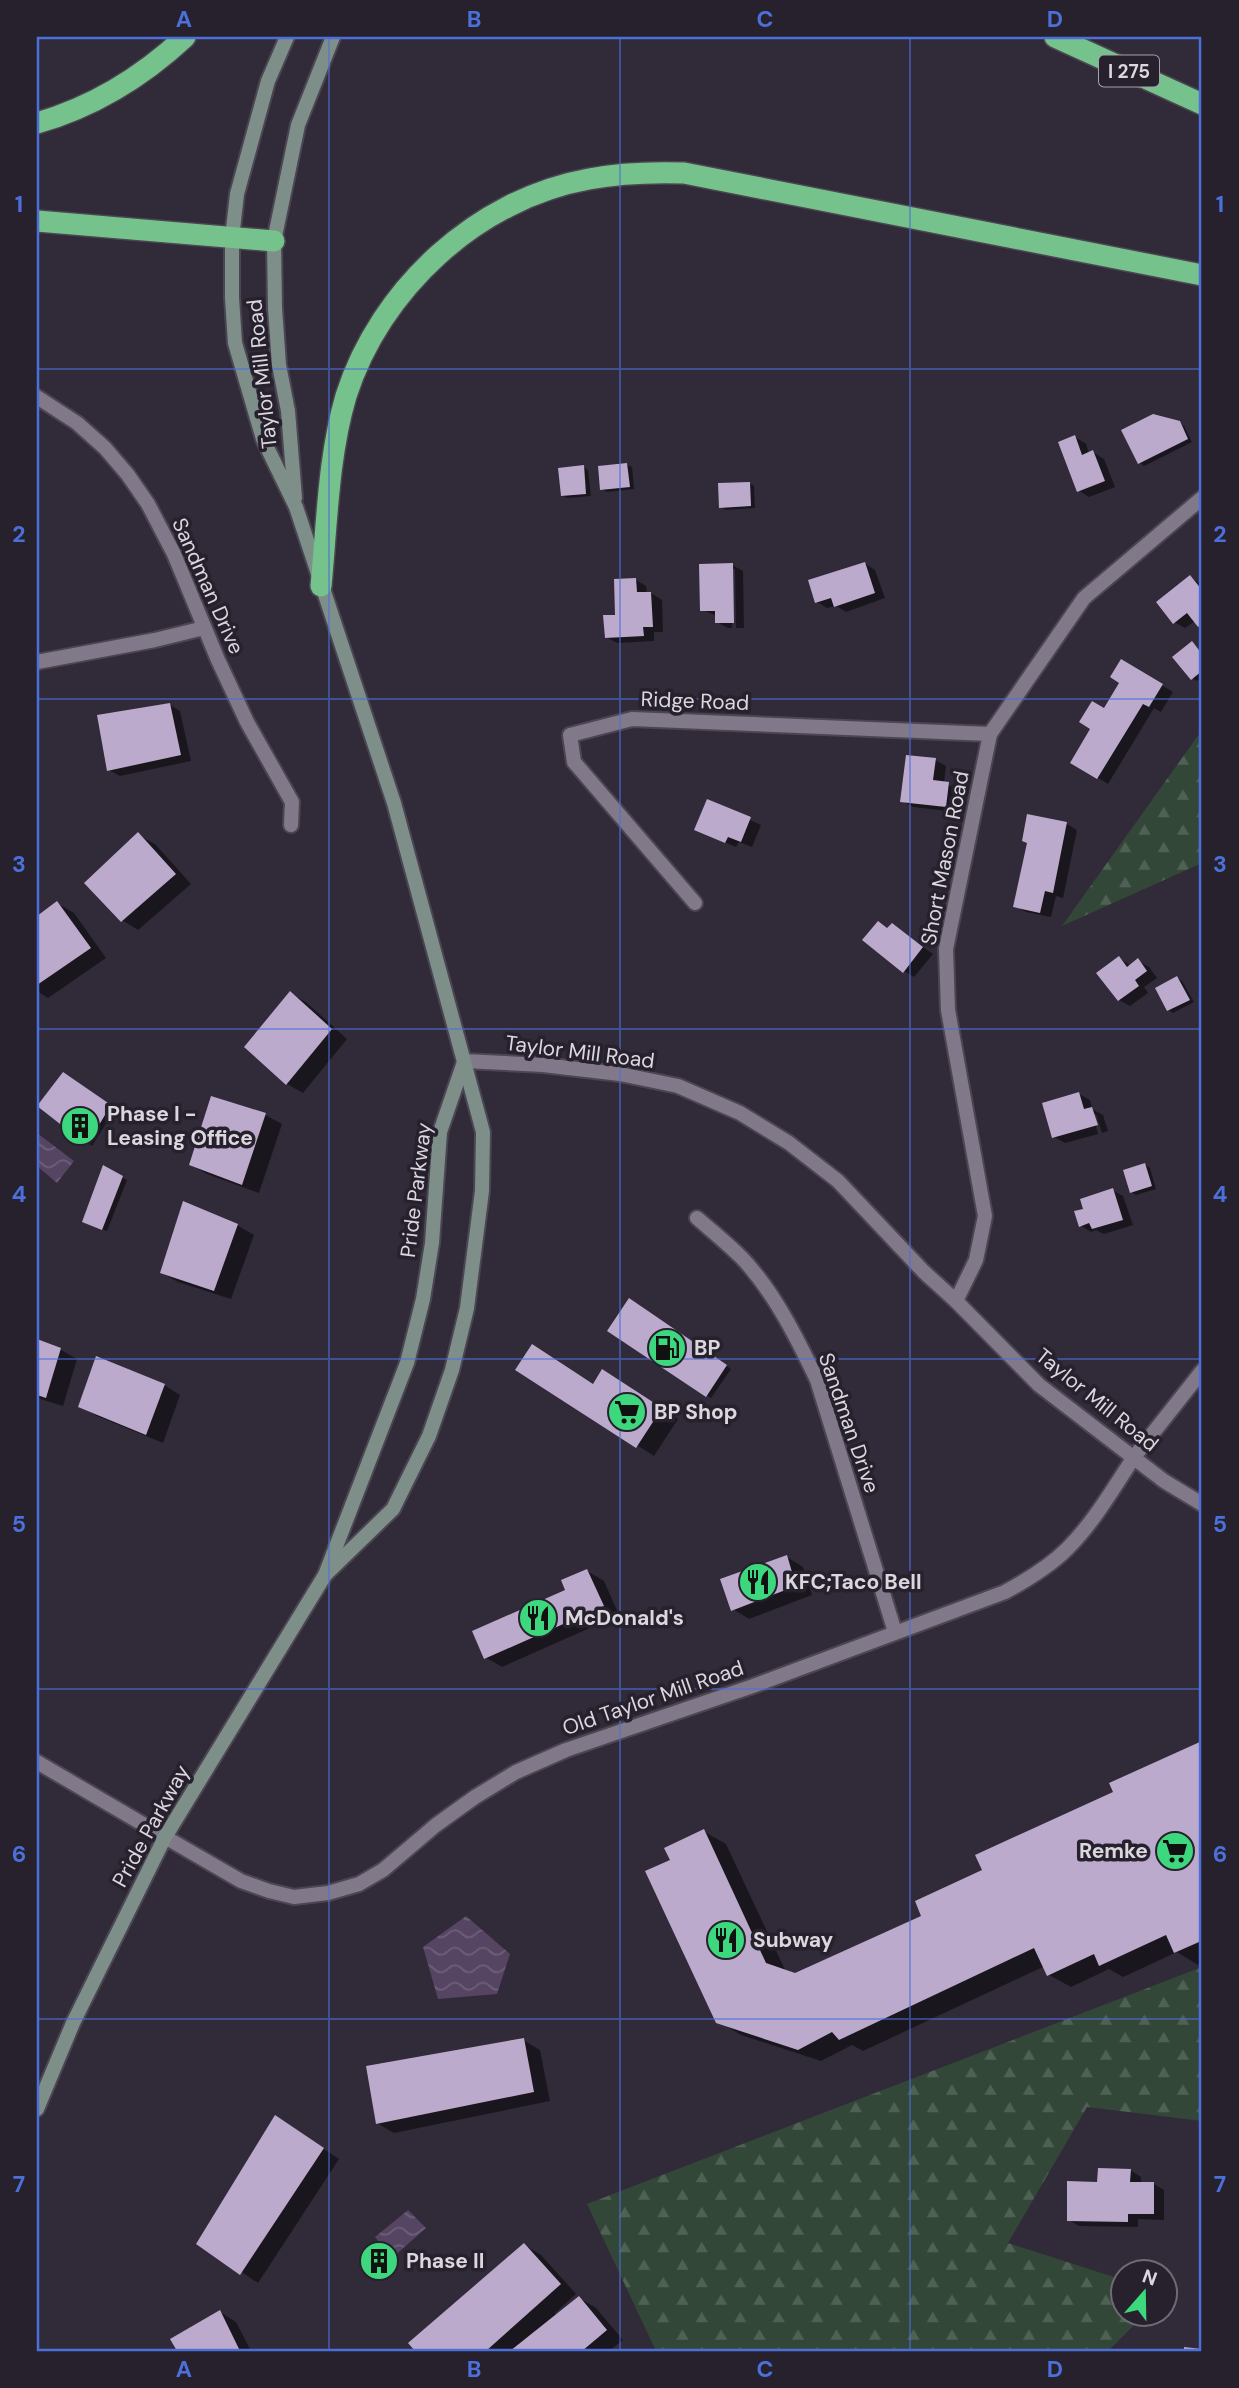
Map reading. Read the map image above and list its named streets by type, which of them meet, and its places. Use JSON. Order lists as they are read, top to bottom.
{
  "streets": {
    "highway": ["I 275"],
    "main road": ["Taylor Mill Road", "Pride Parkway"],
    "street": [
      "Sandman Drive",
      "Ridge Road",
      "Short Mason Road",
      "Old Taylor Mill Road"
    ]
  },
  "crossings": [
    ["Taylor Mill Road", "Short Mason Road"],
    ["Taylor Mill Road", "Pride Parkway"],
    ["Taylor Mill Road", "Old Taylor Mill Road"],
    ["Sandman Drive", "Old Taylor Mill Road"],
    ["Ridge Road", "Short Mason Road"],
    ["Pride Parkway", "Old Taylor Mill Road"]
  ],
  "places": {
    "building": ["Phase I - Leasing Office", "Phase II"],
    "fuel station": ["BP"],
    "supermarket": ["BP Shop", "Remke"],
    "restaurant": ["KFC;Taco Bell", "McDonald's", "Subway"]
  },
  "north": "top",
  "grid": {
    "columns": [
      "A",
      "B",
      "C",
      "D"
    ],
    "rows": [
      "1",
      "2",
      "3",
      "4",
      "5",
      "6",
      "7"
    ]
  }
}
